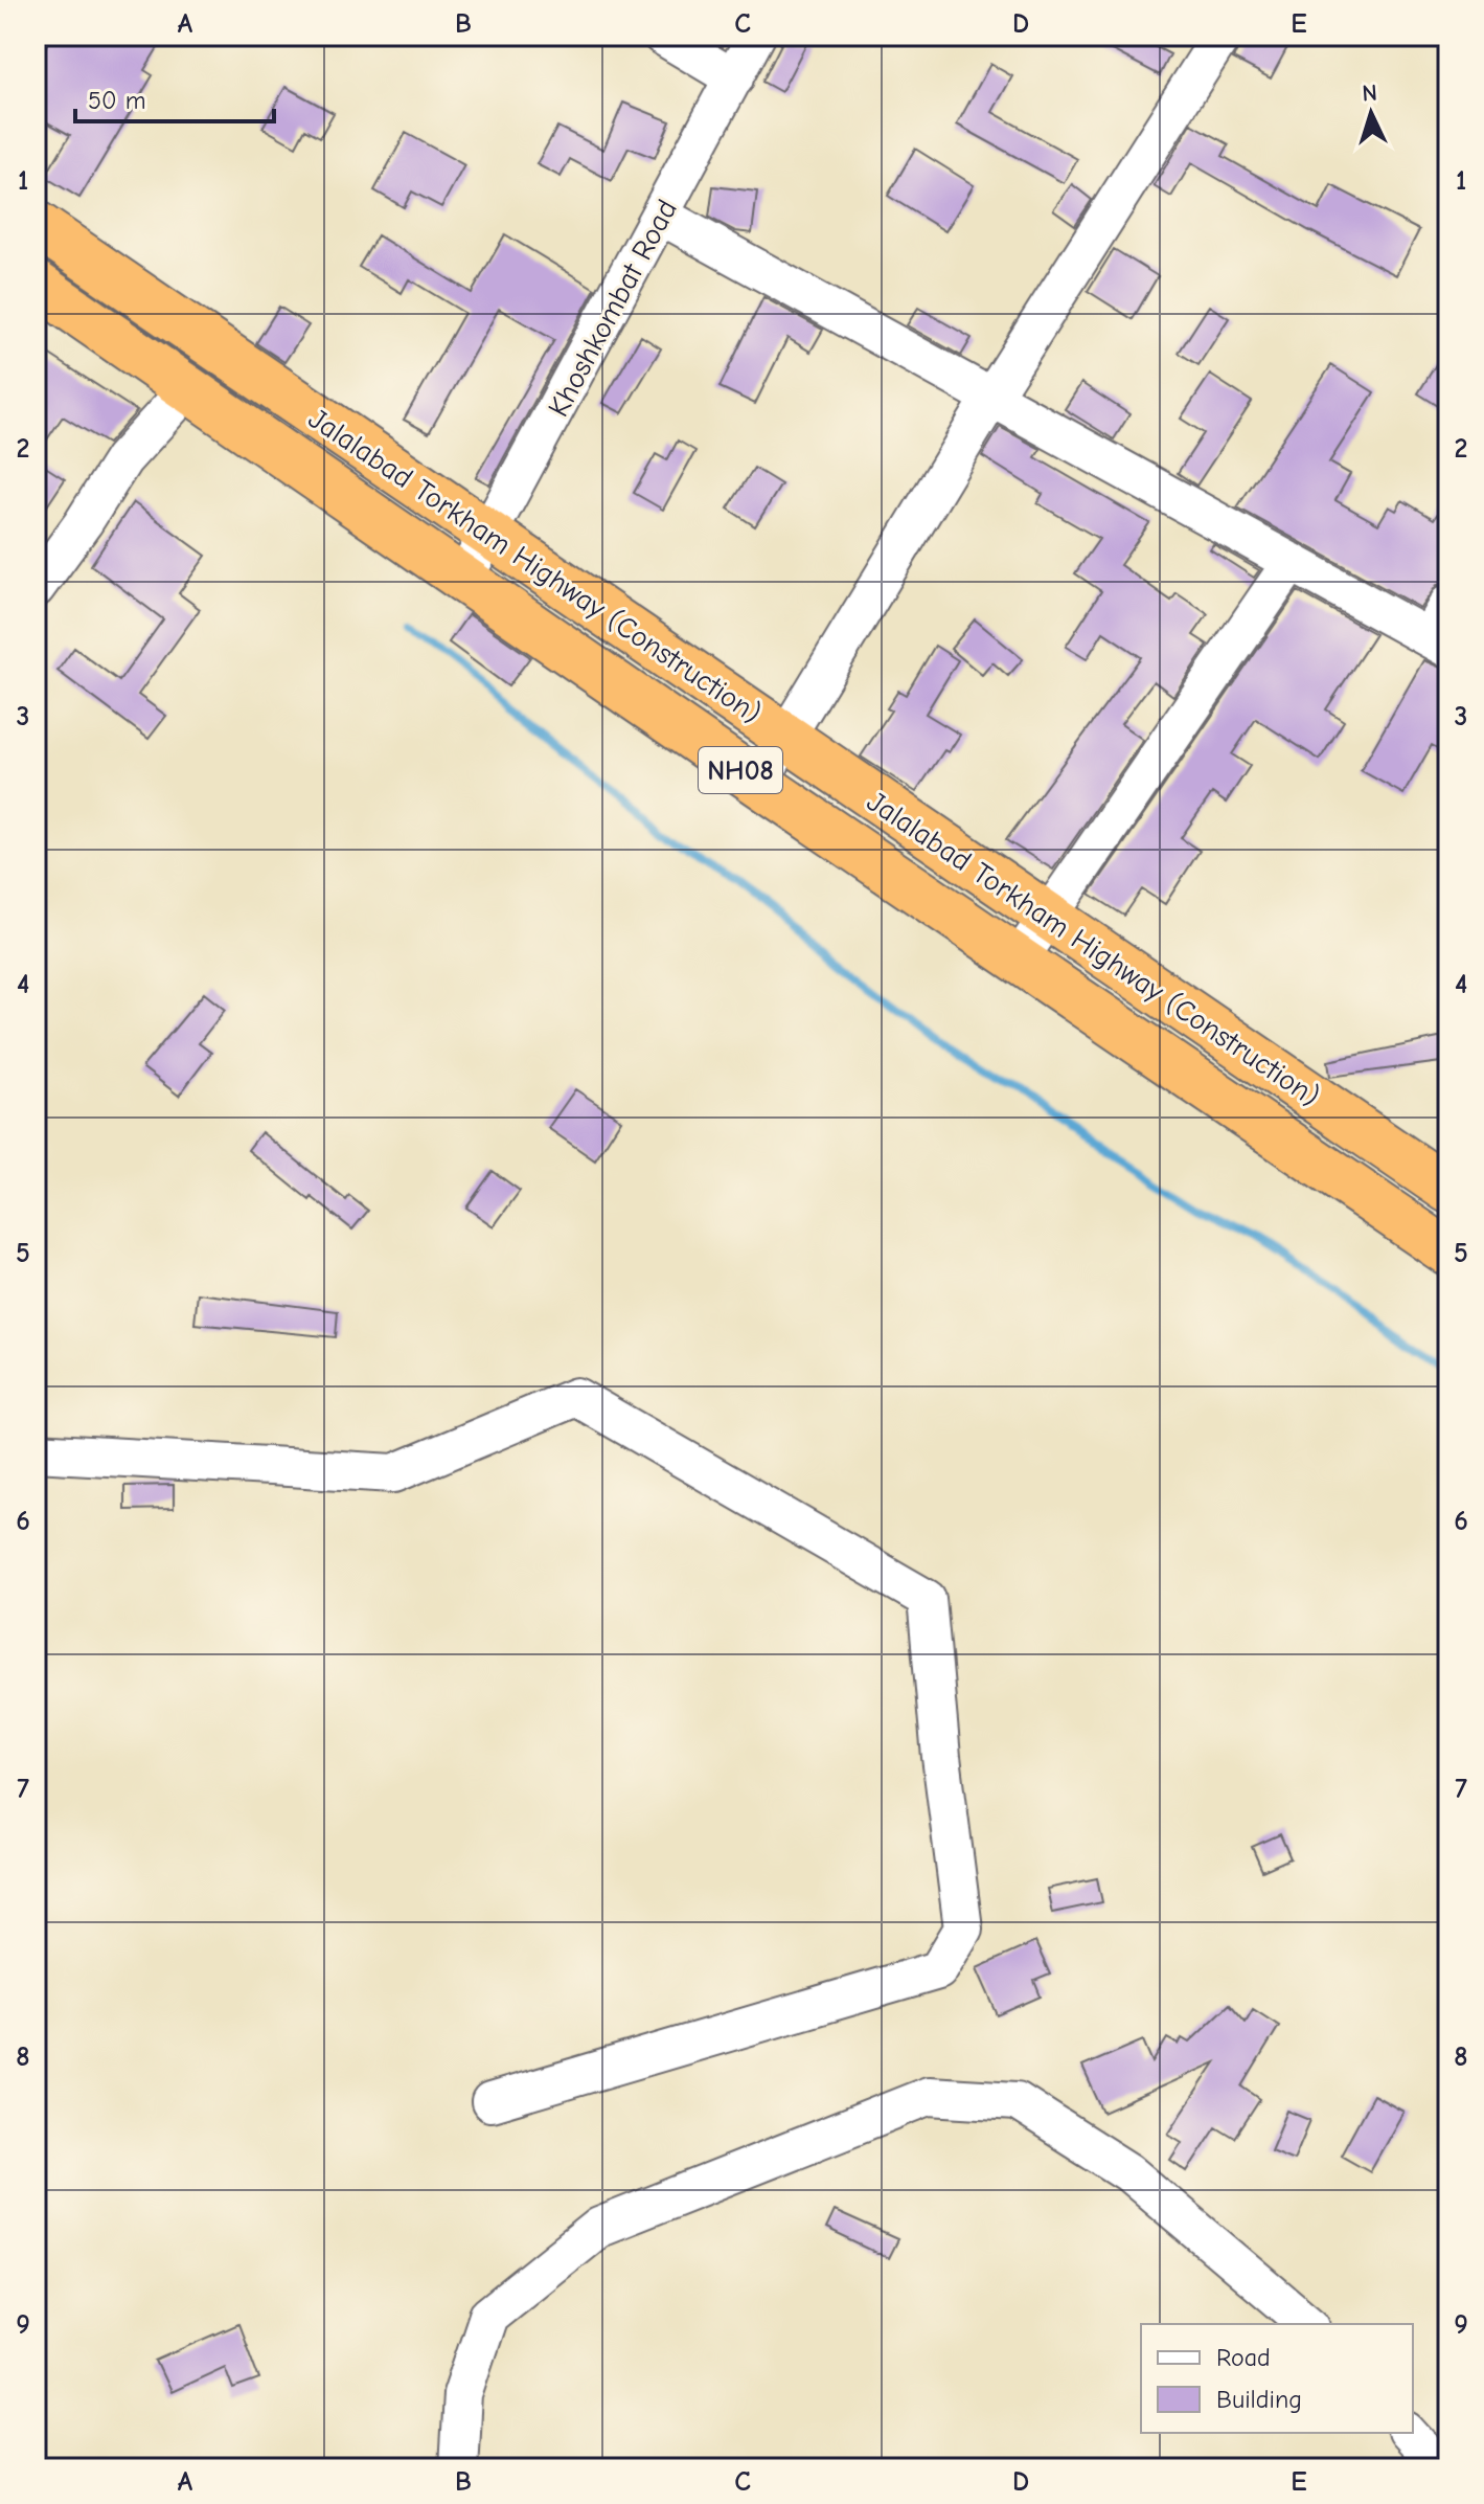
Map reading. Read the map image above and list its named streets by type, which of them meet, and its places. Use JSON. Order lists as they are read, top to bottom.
{
  "streets": {
    "highway": ["Jalalabad Torkham Highway (Construction)", "NH08"],
    "street": ["Khoshkombat Road"]
  },
  "crossings": [
    ["Khoshkombat Road", "Jalalabad Torkham Highway (Construction)"],
    ["Khoshkombat Road", "NH08"]
  ],
  "legend": ["Road", "Building"],
  "scale_bar": "50 m",
  "north": "top",
  "grid": {
    "columns": [
      "A",
      "B",
      "C",
      "D",
      "E"
    ],
    "rows": [
      "1",
      "2",
      "3",
      "4",
      "5",
      "6",
      "7",
      "8",
      "9"
    ]
  }
}
